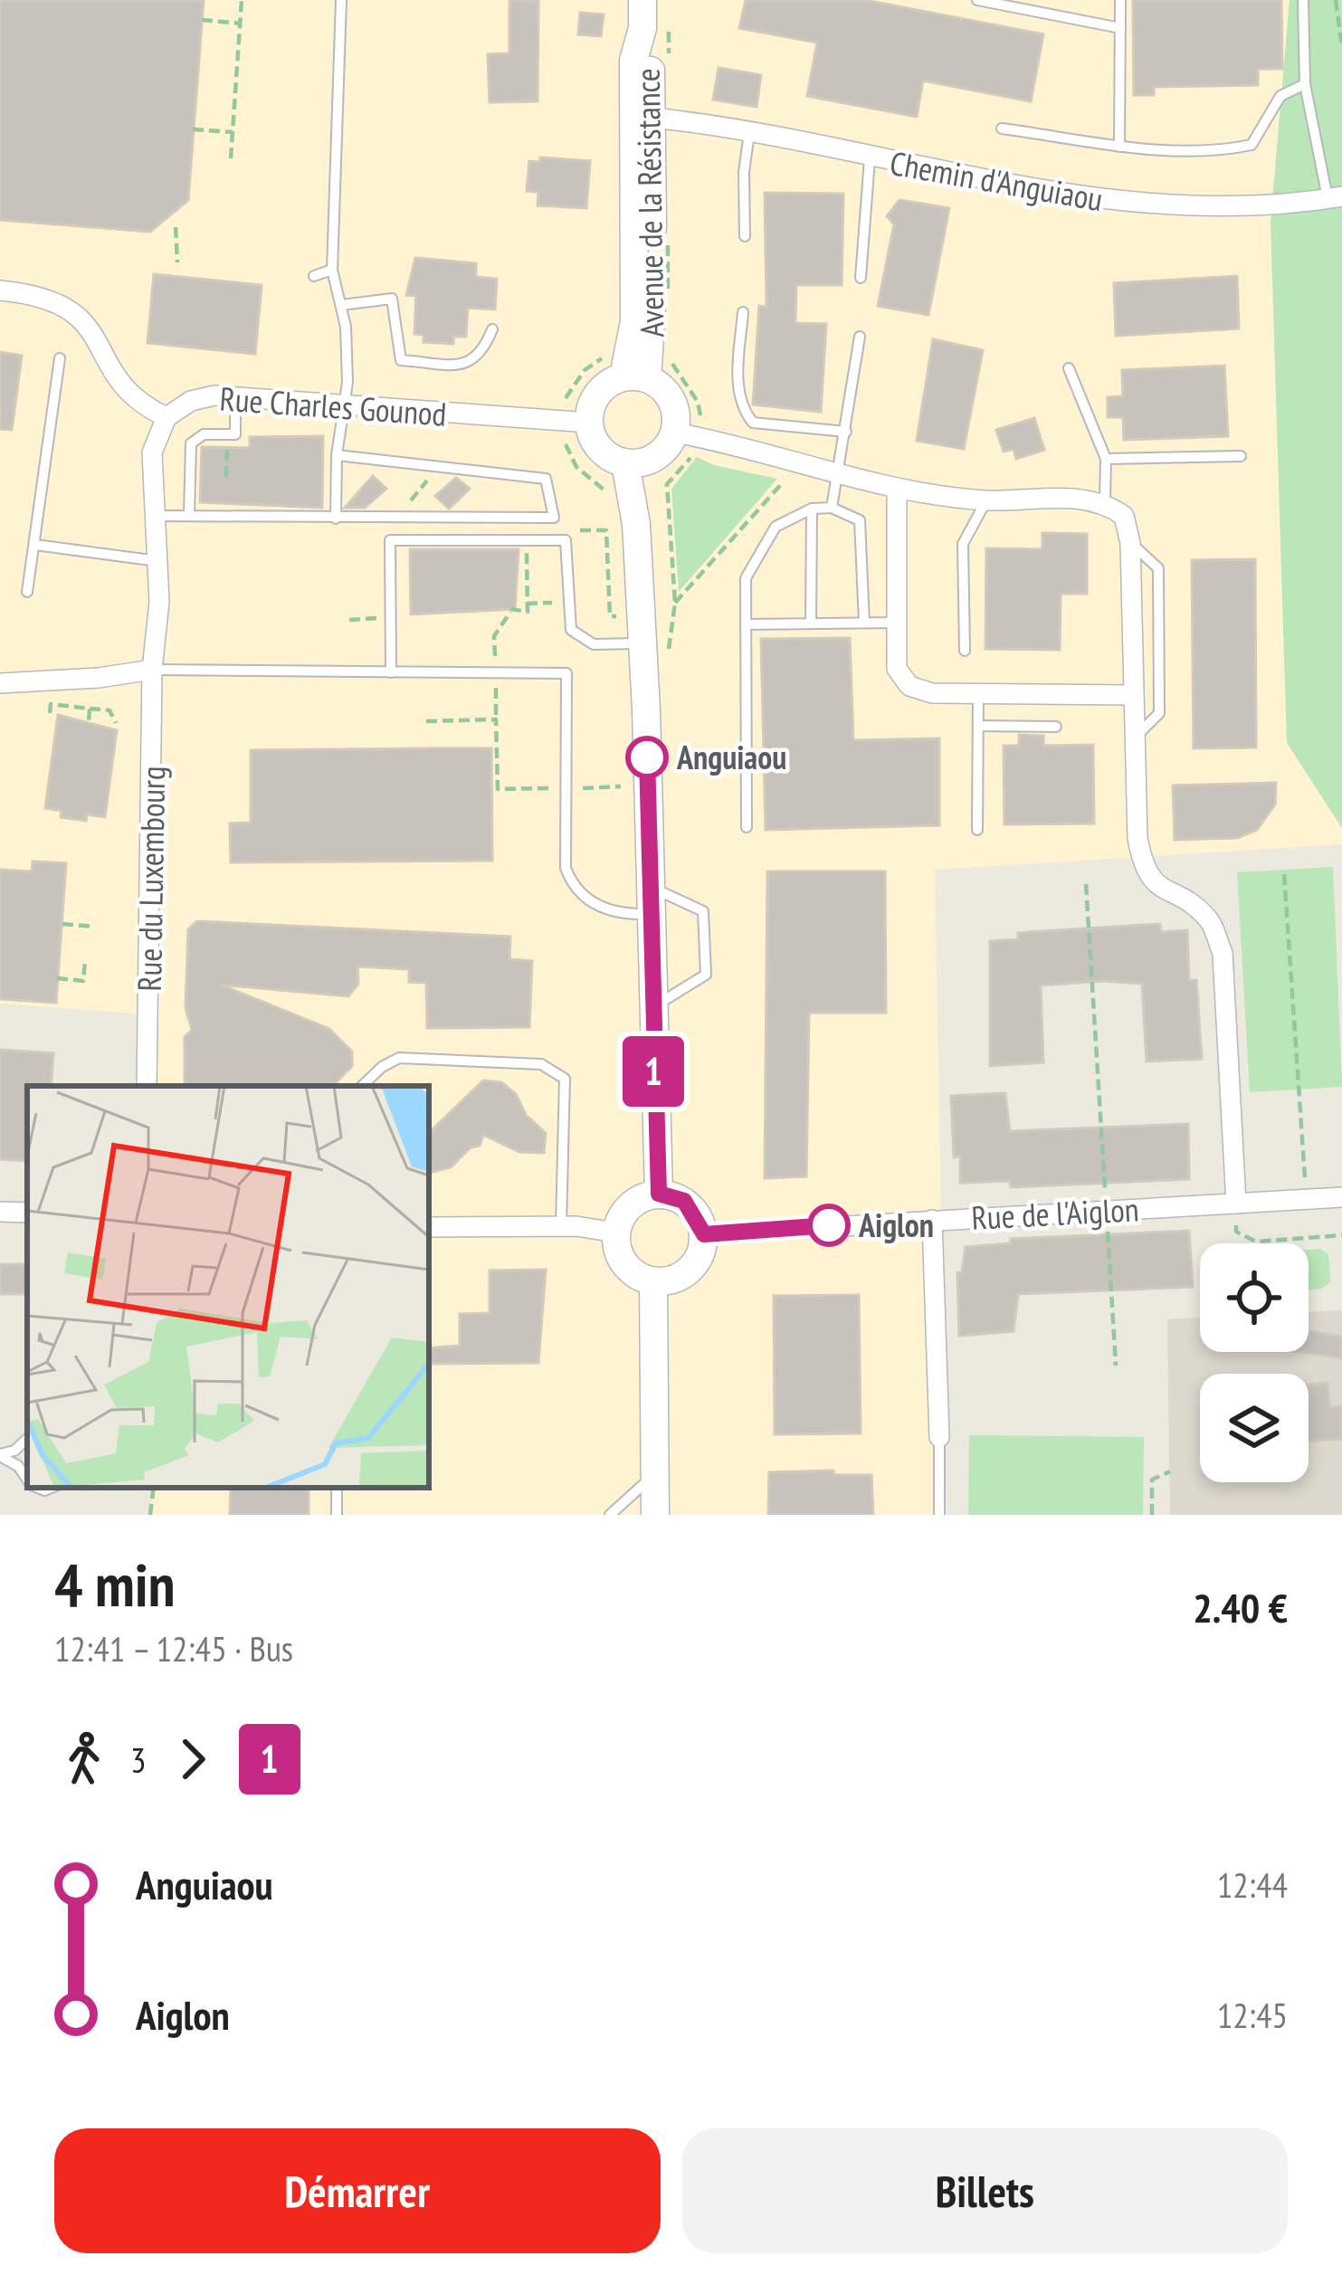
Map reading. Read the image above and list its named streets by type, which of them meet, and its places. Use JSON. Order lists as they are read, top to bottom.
{
  "streets": {
    "main road": ["Avenue de la Résistance"],
    "street": [
      "Chemin d'Anguiaou",
      "Rue Charles Gounod",
      "Rue du Luxembourg",
      "Rue de l'Aiglon"
    ]
  },
  "crossings": [
    ["Chemin d'Anguiaou", "Avenue de la Résistance"],
    ["Avenue de la Résistance", "Rue Charles Gounod"]
  ],
  "places": ["Anguiaou", "Aiglon"],
  "lines": ["bus line 1"],
  "page": {
    "on_map": "1",
    "heading": ["4 min", "12:41 – 12:45 · Bus", "2.40 €"],
    "legs": ["3", "1"],
    "list": [
      {
        "name": "Anguiaou",
        "value": "12:44"
      },
      {
        "name": "Aiglon",
        "value": "12:45"
      }
    ],
    "buttons": ["Démarrer", "Billets"]
  }
}
